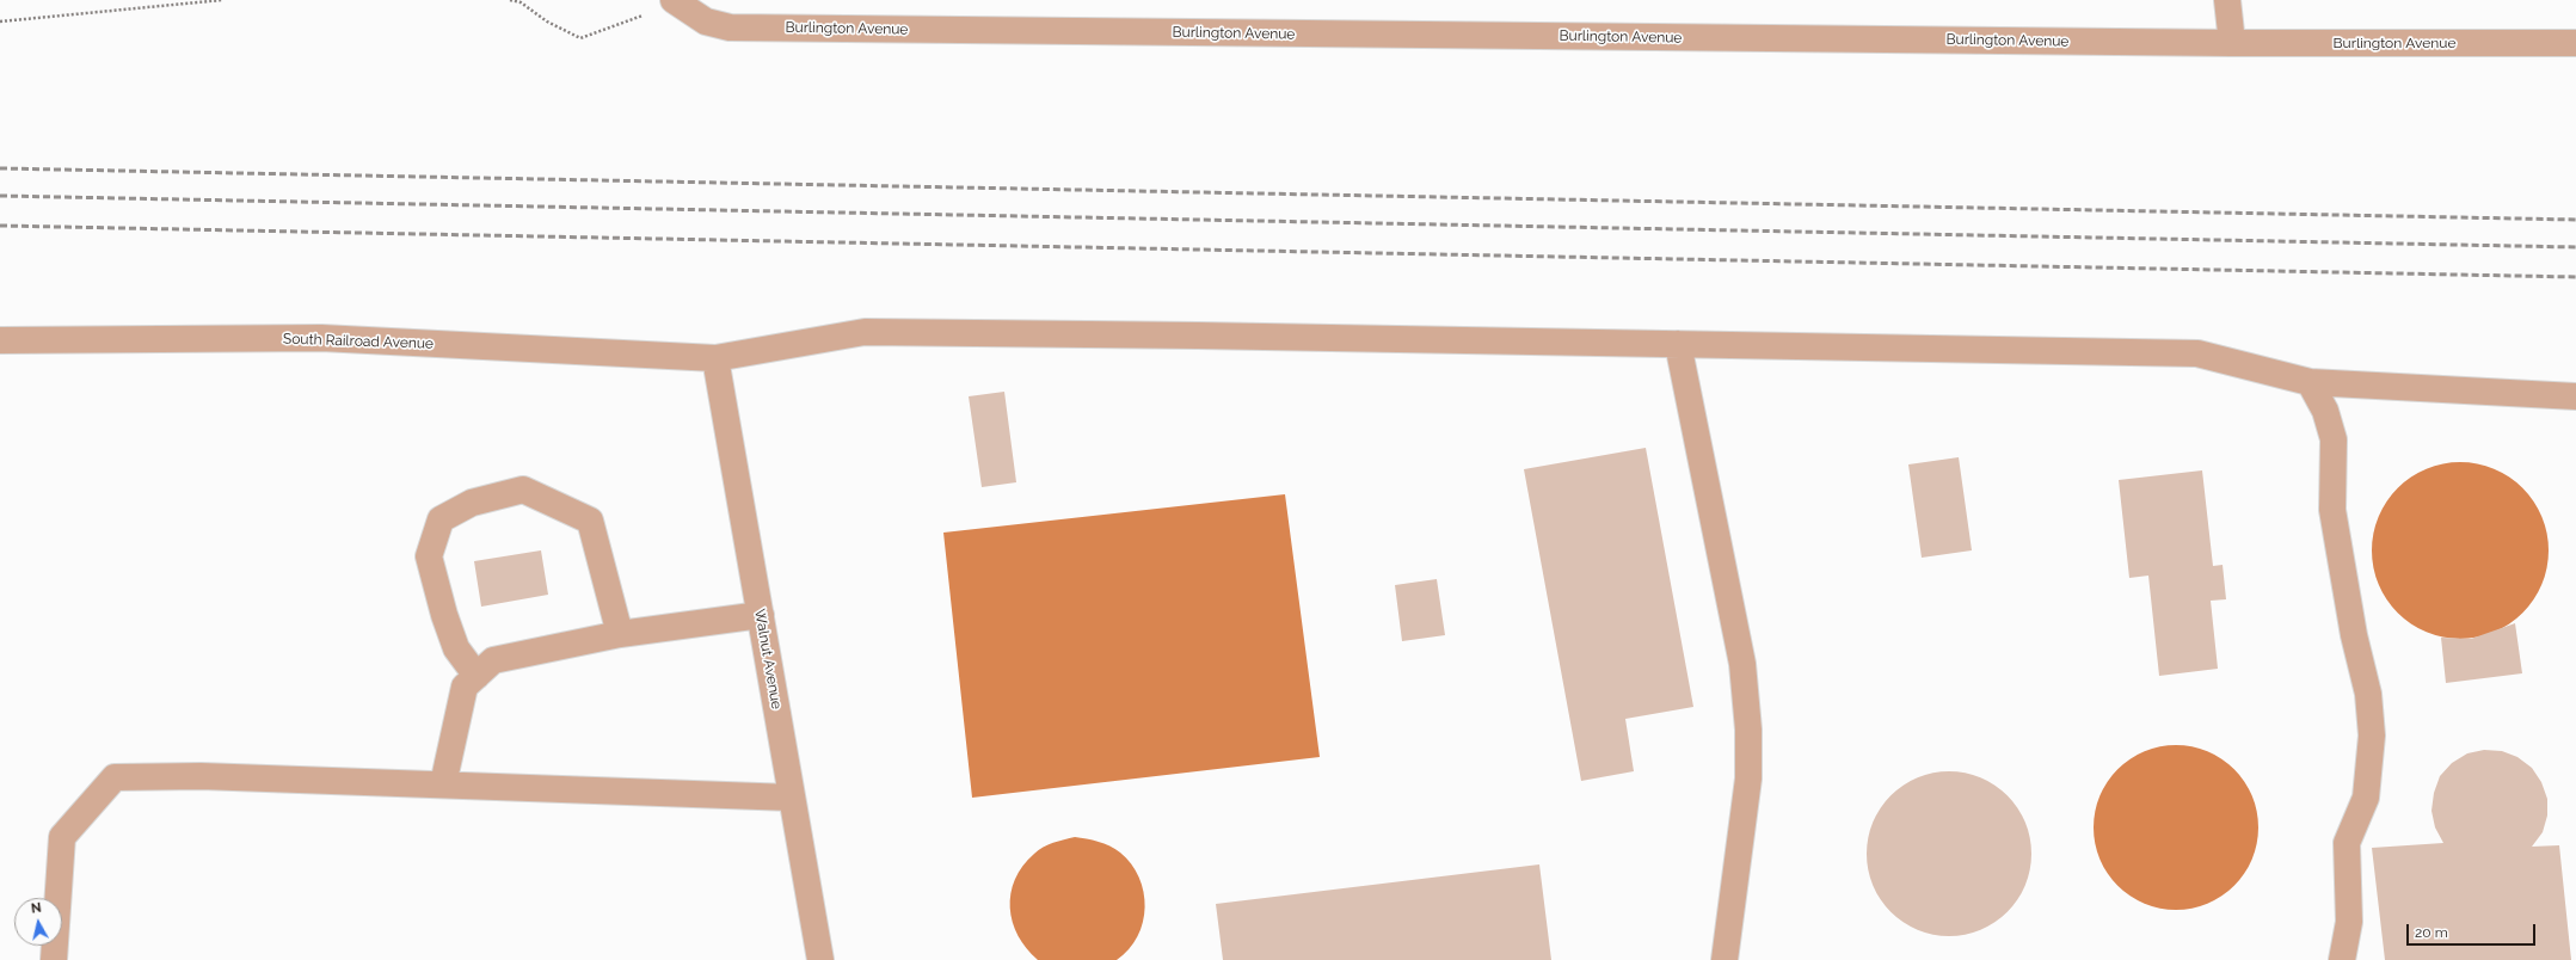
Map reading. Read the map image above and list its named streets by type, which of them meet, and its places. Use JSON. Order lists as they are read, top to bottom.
{
  "streets": {
    "street": ["Burlington Avenue", "South Railroad Avenue", "Walnut Avenue"]
  },
  "crossings": [
    ["South Railroad Avenue", "Walnut Avenue"]
  ],
  "scale_bar": "20 m",
  "north": "top"
}
